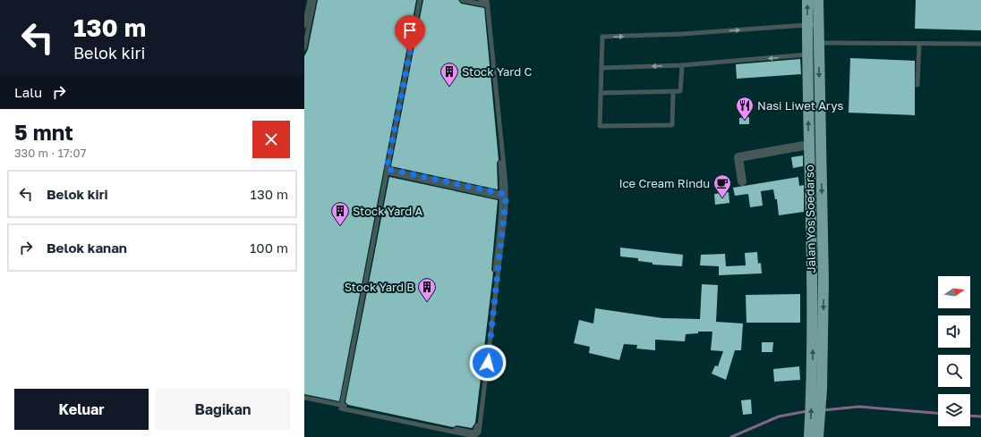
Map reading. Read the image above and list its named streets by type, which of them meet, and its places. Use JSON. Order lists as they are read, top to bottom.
{
  "streets": {
    "highway": ["Jalan Yos Soedarso"]
  },
  "places": {
    "building": ["Stock Yard C", "Stock Yard A", "Stock Yard B"],
    "restaurant": ["Nasi Liwet Arys"],
    "cafe": ["Ice Cream Rindu"]
  },
  "north": "right",
  "page": {
    "turn": ["130 m", "Belok kiri"],
    "then": "Lalu",
    "heading": ["5 mnt", "330 m · 17:07"],
    "list": [
      {
        "name": "Belok kiri",
        "value": "130 m"
      },
      {
        "name": "Belok kanan",
        "value": "100 m"
      }
    ],
    "buttons": ["Keluar", "Bagikan"]
  }
}
